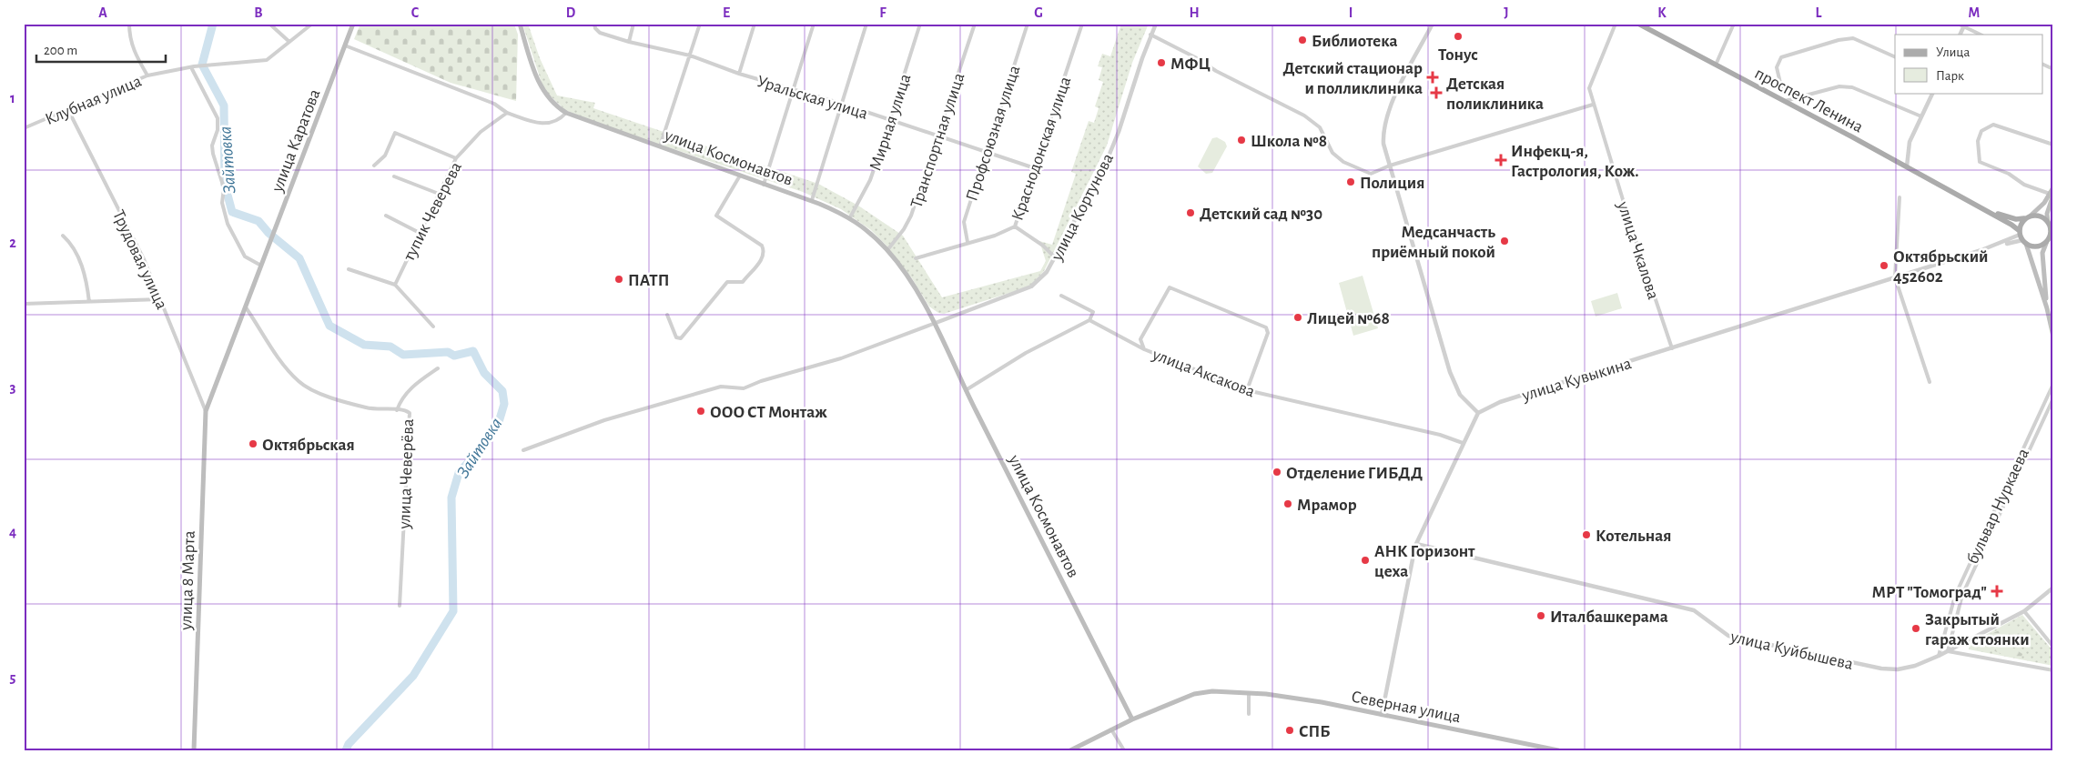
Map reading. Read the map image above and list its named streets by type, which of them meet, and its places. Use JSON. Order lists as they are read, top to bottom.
{
  "streets": {
    "main road": [
      "проспект Ленина",
      "улица Каратова",
      "улица Космонавтов",
      "улица 8 Марта",
      "Северная улица"
    ],
    "street": [
      "Уральская улица",
      "Клубная улица",
      "Мирная улица",
      "Профсоюзная улица",
      "Транспортная улица",
      "Краснодонская улица",
      "улица Кортунова",
      "тупик Чеверева",
      "улица Чкалова",
      "Трудовая улица",
      "улица Аксакова",
      "улица Кувыкина",
      "улица Чеверёва",
      "бульвар Нуркаева",
      "улица Куйбышева"
    ]
  },
  "crossings": [
    ["Уральская улица", "Мирная улица"],
    ["Уральская улица", "Профсоюзная улица"],
    ["Уральская улица", "Транспортная улица"],
    ["Уральская улица", "Краснодонская улица"],
    ["Клубная улица", "Трудовая улица"],
    ["проспект Ленина", "улица Кувыкина"],
    ["Мирная улица", "улица Космонавтов"],
    ["Профсоюзная улица", "Краснодонская улица"],
    ["улица Каратова", "Трудовая улица"],
    ["улица Каратова", "улица Чеверёва"],
    ["улица Каратова", "улица 8 Марта"],
    ["Транспортная улица", "улица Космонавтов"],
    ["улица Космонавтов", "улица Кортунова"],
    ["улица Космонавтов", "Северная улица"],
    ["улица Чкалова", "улица Кувыкина"],
    ["Трудовая улица", "улица 8 Марта"],
    ["бульвар Нуркаева", "улица Куйбышева"]
  ],
  "water": ["Зайтовка"],
  "places": {
    "other": [
      "Тонус",
      "Библиотека",
      "МФЦ",
      "Школа №8",
      "Полиция",
      "Детский сад №30",
      "Медсанчасть приёмный покой",
      "Октябрьский 452602",
      "ПАТП",
      "Лицей №68",
      "ООО СТ Монтаж",
      "Октябрьская",
      "Отделение ГИБДД",
      "Мрамор",
      "Котельная",
      "АНК Горизонт цеха",
      "Италбашкерама",
      "Закрытый гараж стоянки",
      "СПБ"
    ],
    "health": [
      "Детский стационар и полликлиника",
      "Детская поликлиника",
      "Инфекц-я, Гастрология, Кож.",
      "МРТ \"Томоград\""
    ]
  },
  "legend": ["Улица", "Парк"],
  "scale_bar": "200 m",
  "grid": {
    "columns": [
      "A",
      "B",
      "C",
      "D",
      "E",
      "F",
      "G",
      "H",
      "I",
      "J",
      "K",
      "L",
      "M"
    ],
    "rows": [
      "1",
      "2",
      "3",
      "4",
      "5"
    ]
  }
}
